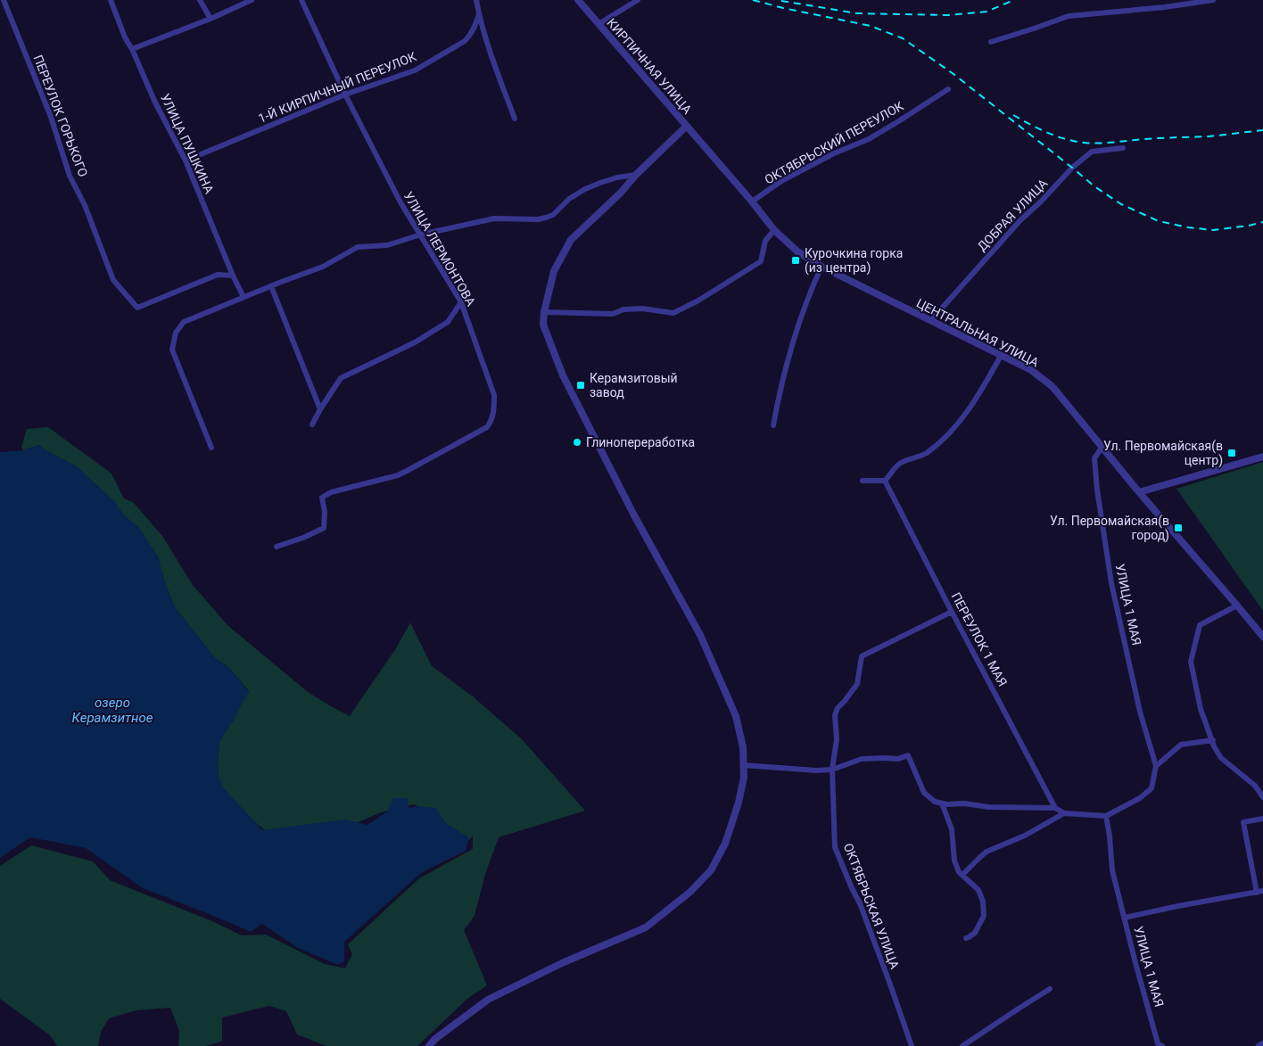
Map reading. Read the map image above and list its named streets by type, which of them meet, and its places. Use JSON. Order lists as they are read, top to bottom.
{
  "streets": {
    "street": [
      "КИРПИЧНАЯ УЛИЦА",
      "1-Й КИРПИЧНЫЙ ПЕРЕУЛОК",
      "ПЕРЕУЛОК ГОРЬКОГО",
      "ОКТЯБРЬСКИЙ ПЕРЕУЛОК",
      "УЛИЦА ПУШКИНА",
      "ДОБРАЯ УЛИЦА",
      "УЛИЦА ЛЕРМОНТОВА",
      "ЦЕНТРАЛЬНАЯ УЛИЦА",
      "УЛИЦА 1 МАЯ",
      "ПЕРЕУЛОК 1 МАЯ",
      "ОКТЯБРЬСКАЯ УЛИЦА"
    ]
  },
  "crossings": [
    ["КИРПИЧНАЯ УЛИЦА", "ЦЕНТРАЛЬНАЯ УЛИЦА"],
    ["1-Й КИРПИЧНЫЙ ПЕРЕУЛОК", "УЛИЦА ПУШКИНА"],
    ["1-Й КИРПИЧНЫЙ ПЕРЕУЛОК", "УЛИЦА ЛЕРМОНТОВА"],
    ["ПЕРЕУЛОК ГОРЬКОГО", "УЛИЦА ПУШКИНА"],
    ["ОКТЯБРЬСКИЙ ПЕРЕУЛОК", "ЦЕНТРАЛЬНАЯ УЛИЦА"],
    ["ДОБРАЯ УЛИЦА", "ЦЕНТРАЛЬНАЯ УЛИЦА"],
    ["ЦЕНТРАЛЬНАЯ УЛИЦА", "УЛИЦА 1 МАЯ"],
    ["ПЕРЕУЛОК 1 МАЯ", "ОКТЯБРЬСКАЯ УЛИЦА"]
  ],
  "water": ["озеро Керамзитное"],
  "places": {
    "transit": [
      "Курочкина горка (из центра)",
      "Керамзитовый завод",
      "Ул. Первомайская(в центр)",
      "Ул. Первомайская(в город)"
    ],
    "other": ["Глинопереработка"]
  }
}
